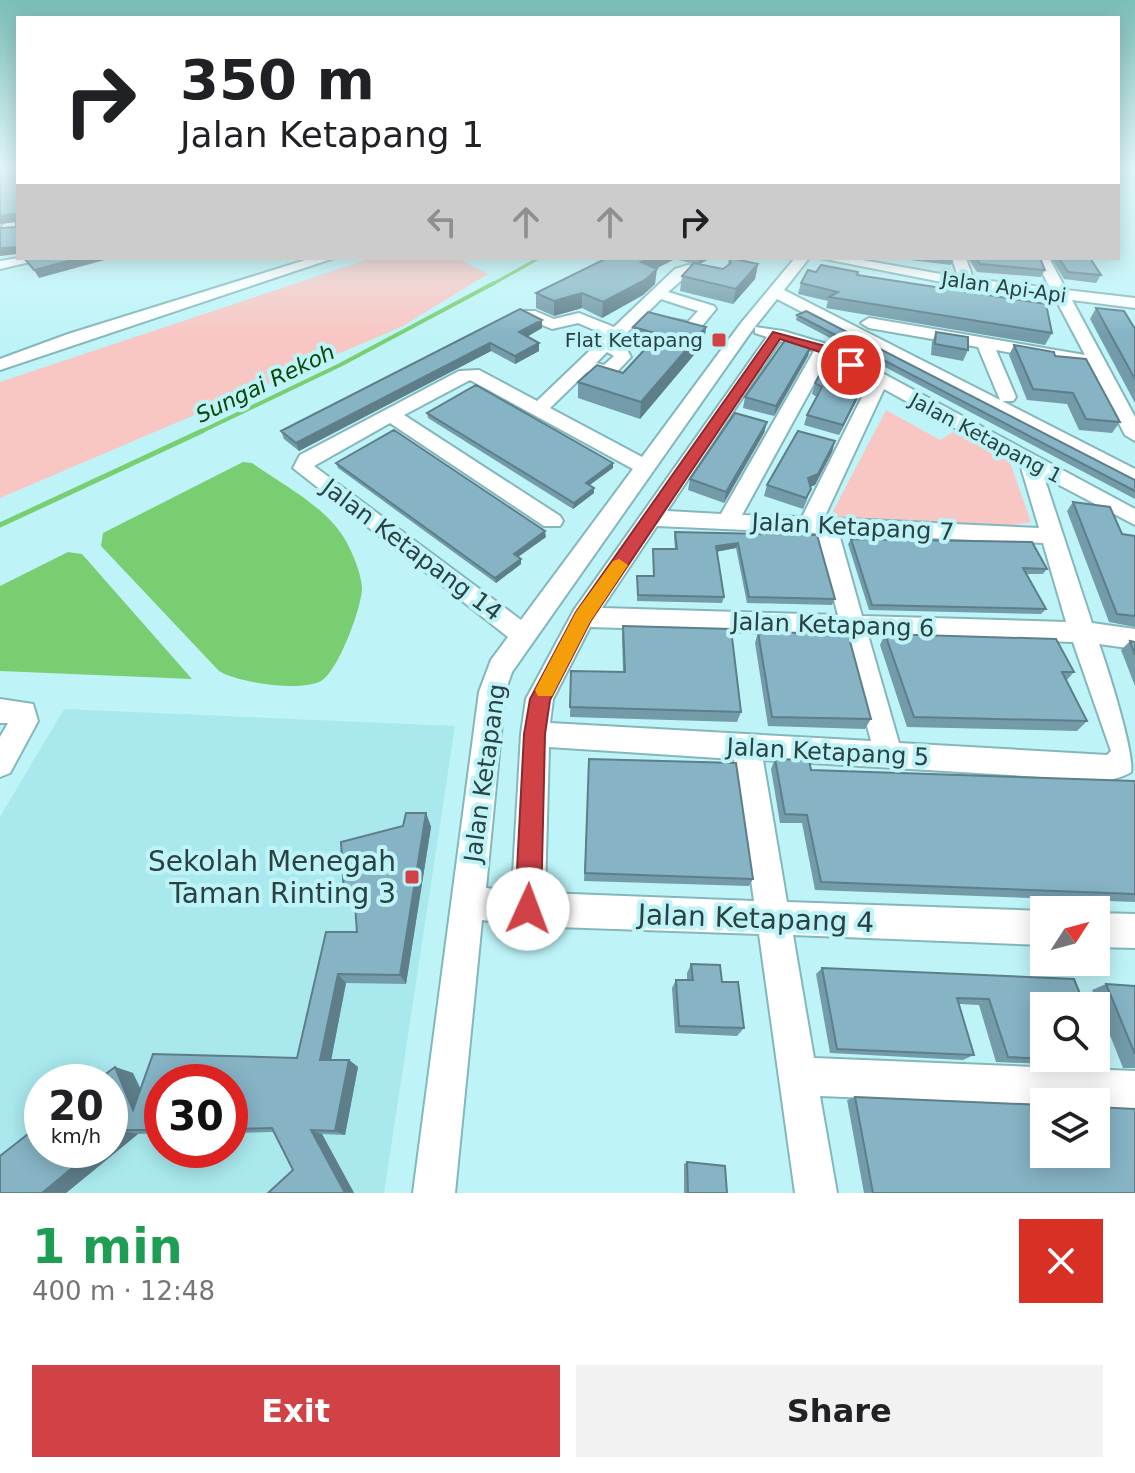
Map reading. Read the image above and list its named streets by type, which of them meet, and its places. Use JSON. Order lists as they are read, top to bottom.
{
  "streets": {
    "street": [
      "Jalan Api-Api",
      "Jalan Ketapang 1",
      "Jalan Ketapang 7",
      "Jalan Ketapang 14",
      "Jalan Ketapang 6",
      "Jalan Ketapang 5",
      "Jalan Ketapang",
      "Jalan Ketapang 4"
    ]
  },
  "crossings": [
    ["Jalan Ketapang 1", "Jalan Ketapang"],
    ["Jalan Ketapang 14", "Jalan Ketapang"],
    ["Jalan Ketapang 6", "Jalan Ketapang 5"],
    ["Jalan Ketapang", "Jalan Ketapang 4"]
  ],
  "water": ["Sungai Rekoh"],
  "places": {
    "transit": ["Flat Ketapang", "Sekolah Menegah Taman Rinting 3"]
  },
  "north": "top right",
  "page": {
    "turn": ["350 m", "Jalan Ketapang 1"],
    "speed": "20 km/h",
    "limit": "30",
    "heading": ["1 min", "400 m · 12:48"],
    "buttons": ["Exit", "Share"]
  }
}
